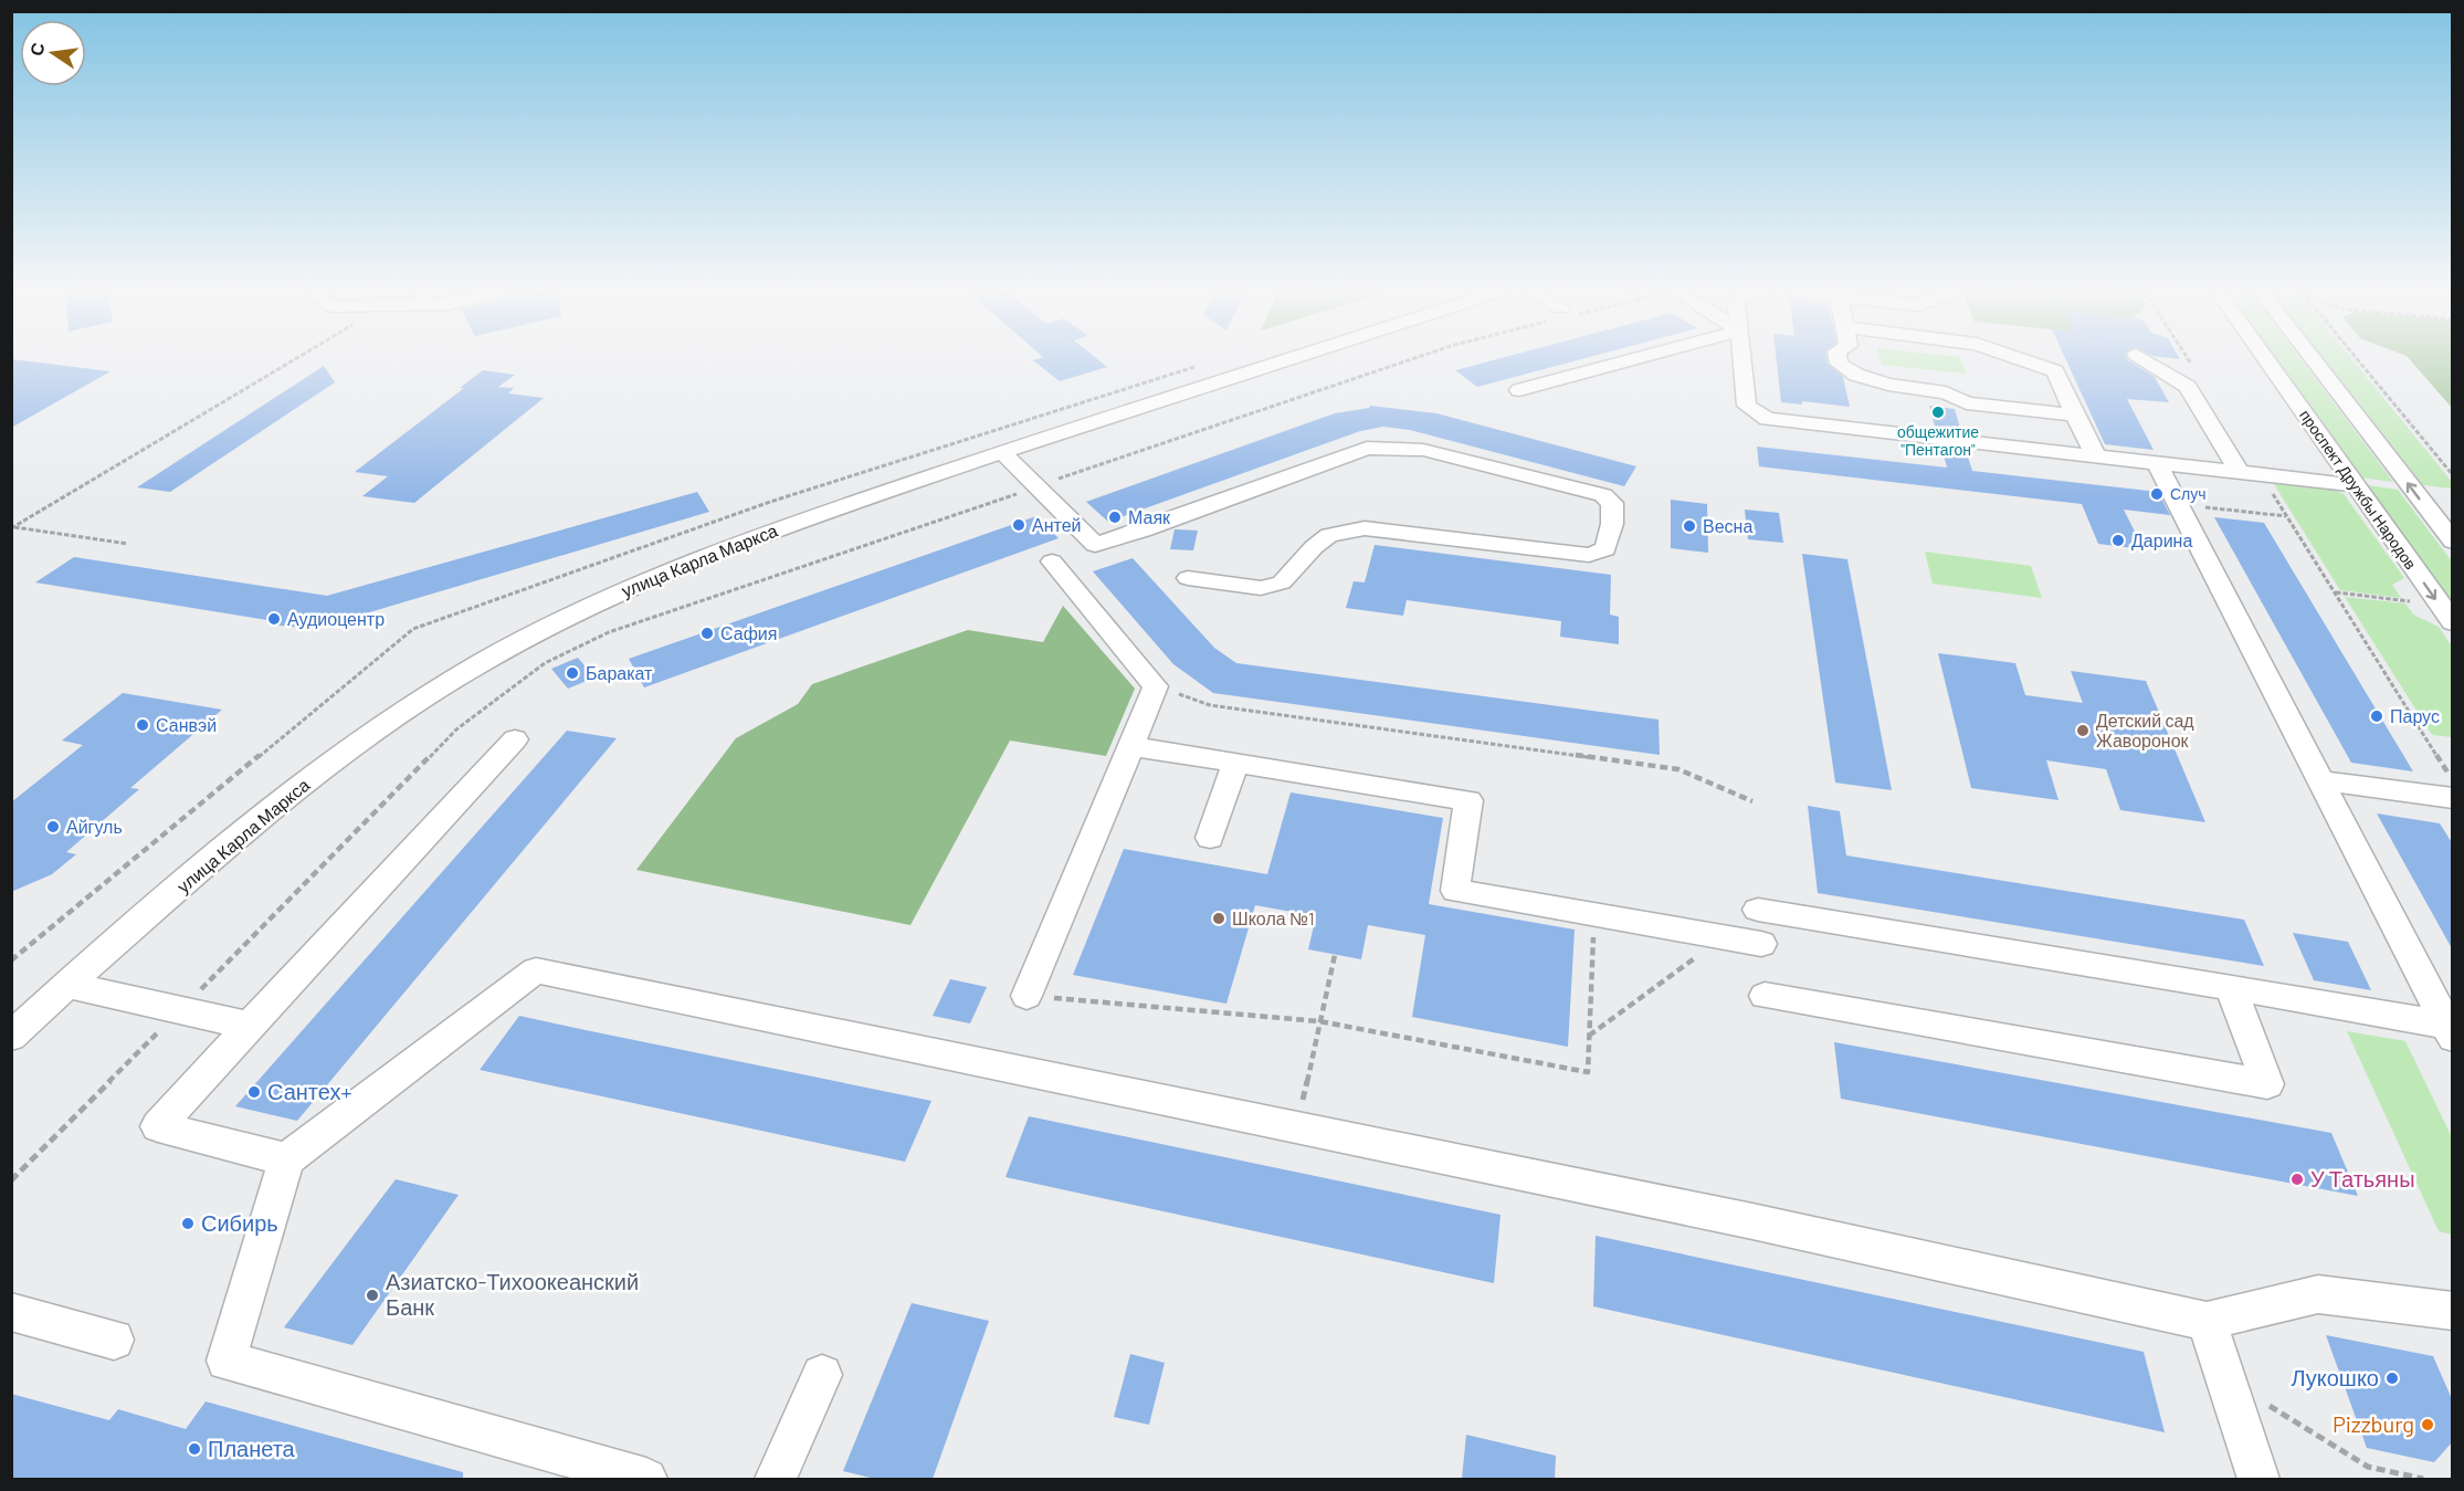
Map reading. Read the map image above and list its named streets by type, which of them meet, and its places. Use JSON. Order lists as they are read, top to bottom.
{
  "streets": {
    "street": ["проспект Дружбы Народов", "улица Карла Маркса"]
  },
  "places": [
    "общежитие \"Пентагон\"",
    "Случ",
    "Маяк",
    "Антей",
    "Весна",
    "Дарина",
    "Аудиоцентр",
    "Сафия",
    "Баракат",
    "Парус",
    "Санвэй",
    "Детский сад Жаворонок",
    "Айгуль",
    "Школа №1",
    "Сантех+",
    "У Татьяны",
    "Сибирь",
    "Азиатско-Тихоокеанский Банк",
    "Лукошко",
    "Pizzburg",
    "Планета"
  ],
  "north": "left"
}
